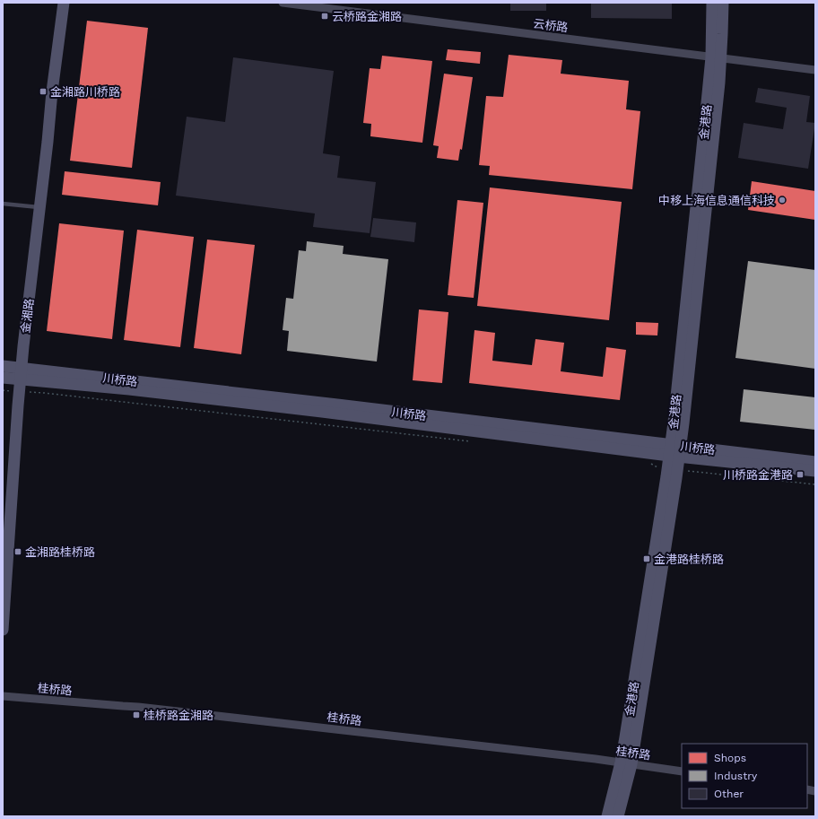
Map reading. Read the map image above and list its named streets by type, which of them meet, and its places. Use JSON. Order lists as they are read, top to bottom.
{
  "streets": {
    "street": [
      "云桥路",
      "金港路",
      "金湘路",
      "川桥路",
      "桂桥路"
    ]
  },
  "crossings": [
    ["云桥路", "金港路"],
    ["金港路", "川桥路"],
    ["金港路", "桂桥路"],
    ["金湘路", "川桥路"]
  ],
  "places": {
    "transit": [
      "云桥路金湘路",
      "金湘路川桥路",
      "川桥路金港路",
      "金湘路桂桥路",
      "金港路桂桥路",
      "桂桥路金湘路"
    ],
    "other": ["中移上海信息通信科技"]
  },
  "legend": ["Shops", "Industry", "Other"]
}
